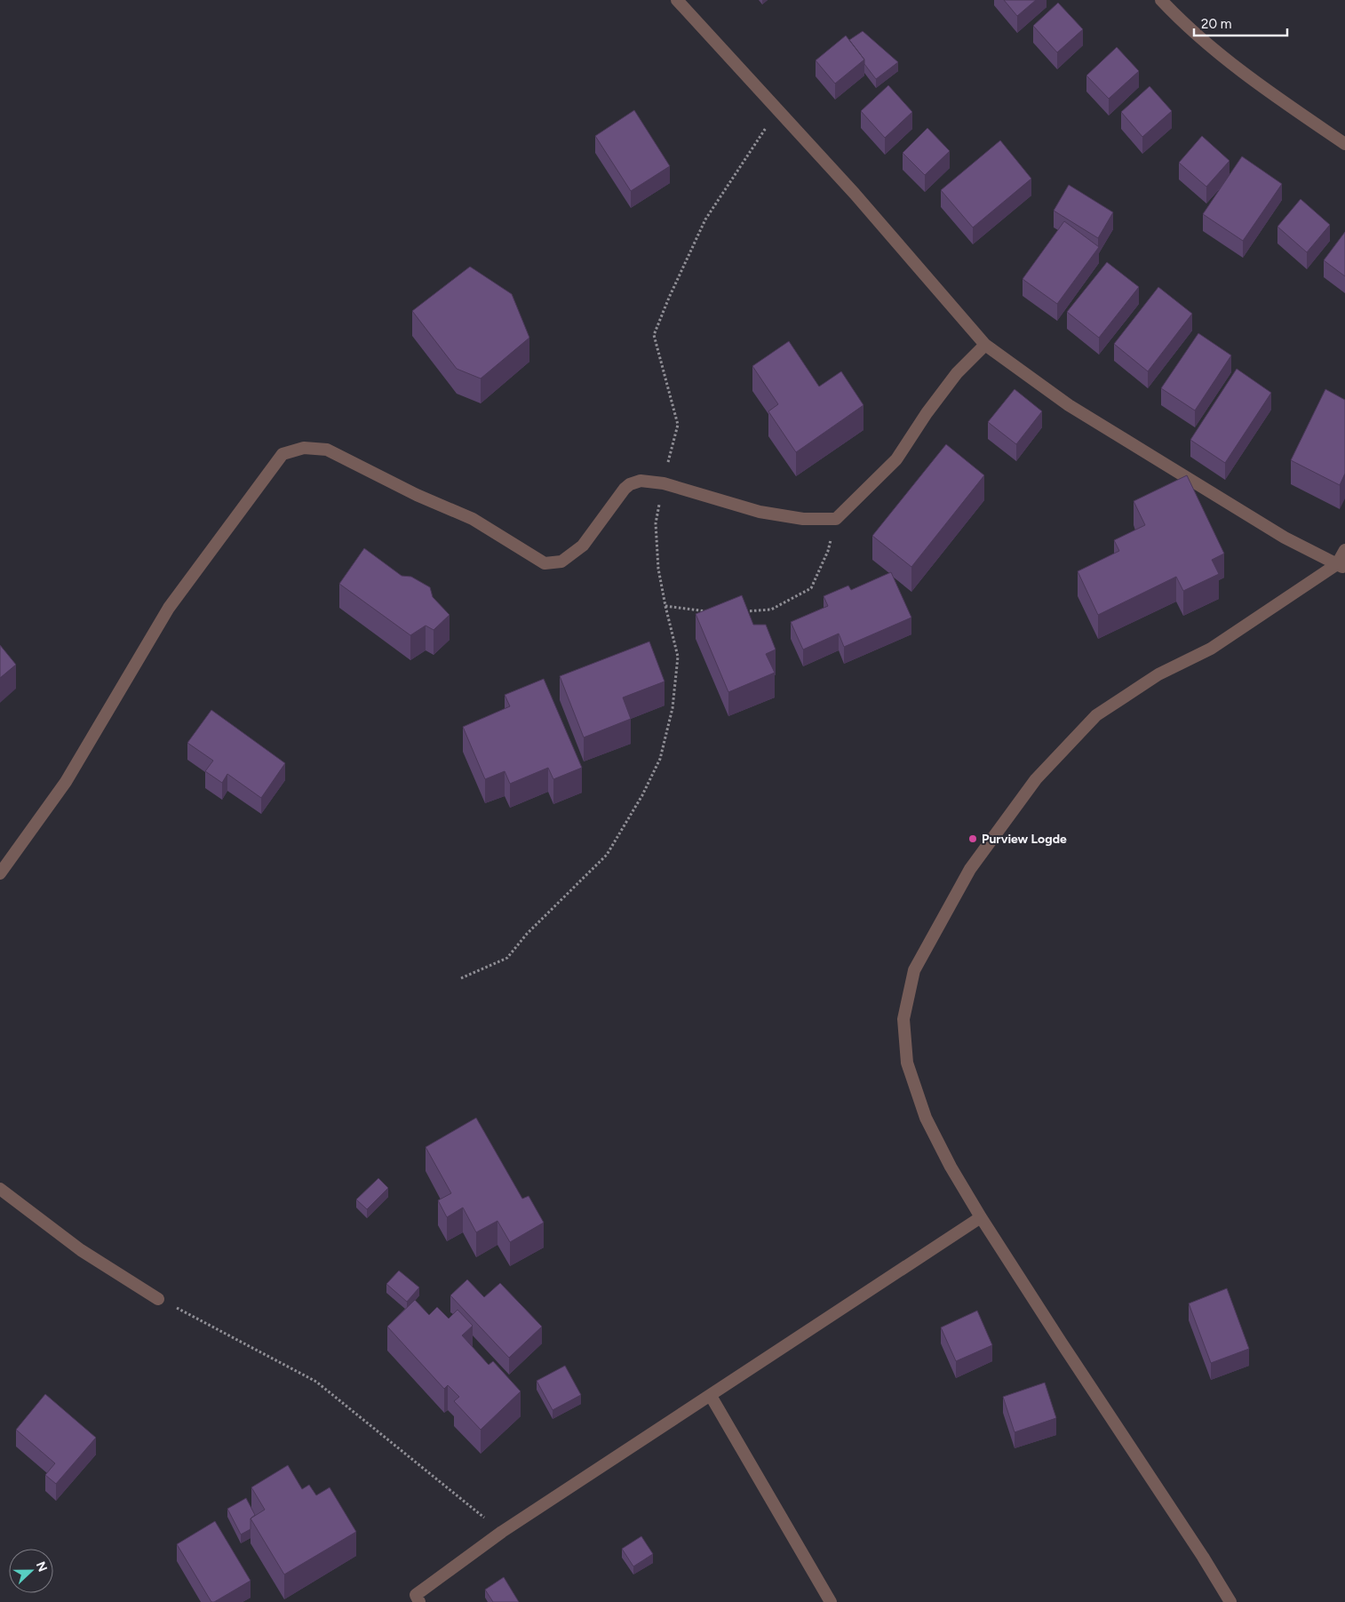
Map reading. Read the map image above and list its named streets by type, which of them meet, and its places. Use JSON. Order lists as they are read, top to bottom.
{
  "places": ["Purview Logde"],
  "scale_bar": "20 m",
  "north": "right"
}
